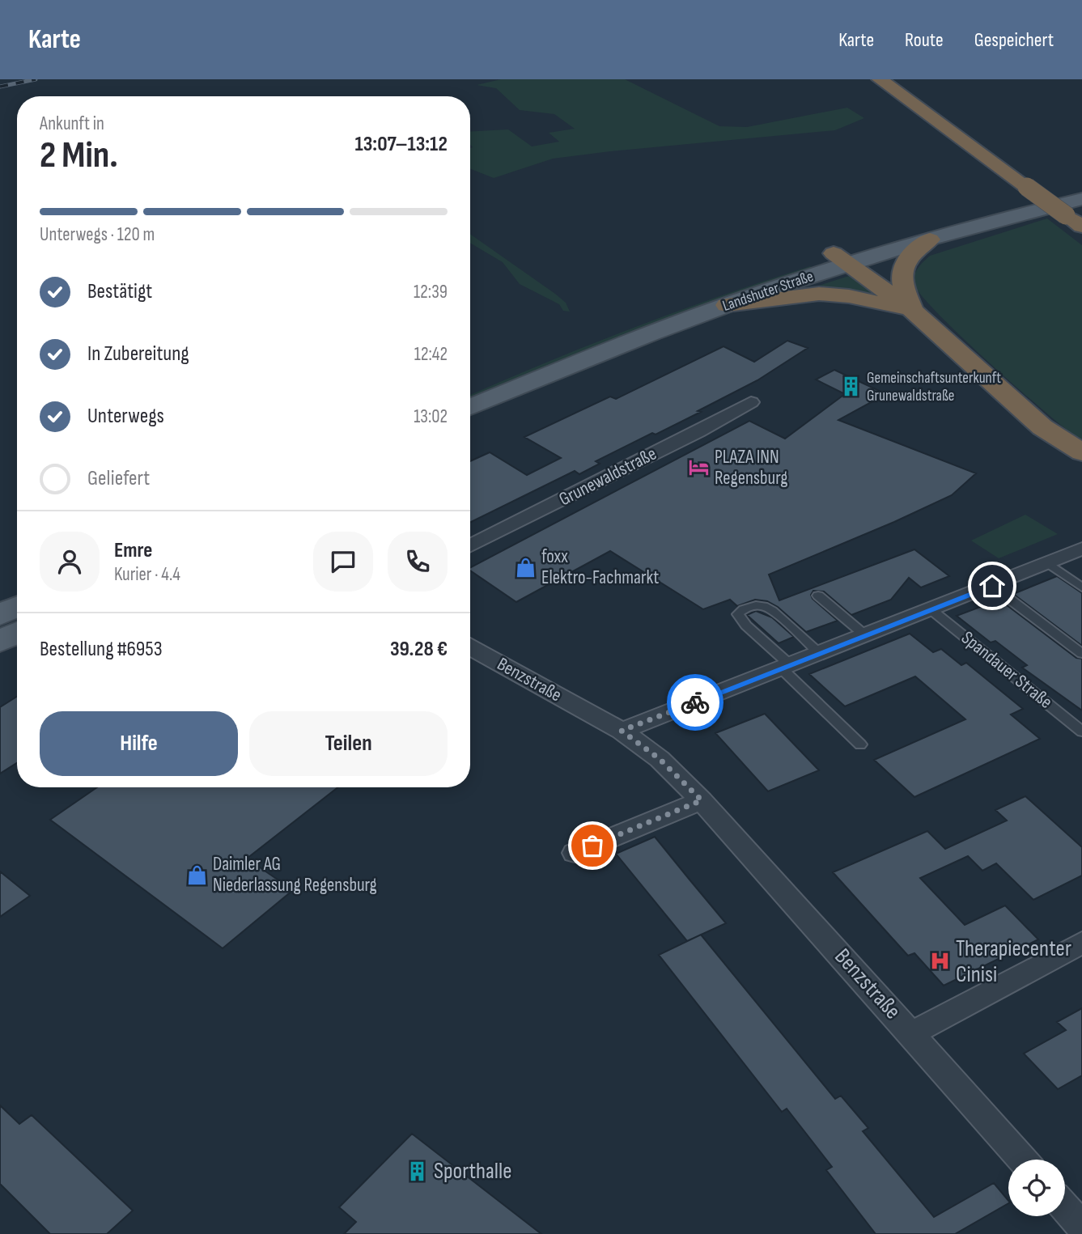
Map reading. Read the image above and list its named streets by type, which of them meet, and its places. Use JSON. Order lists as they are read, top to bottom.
{
  "streets": {
    "main road": ["Landshuter Straße"],
    "street": ["Grunewaldstraße", "Benzstraße"],
    "lane": ["Spandauer Straße"]
  },
  "places": {
    "building": ["Gemeinschaftsunterkunft Grunewaldstraße", "Sporthalle"],
    "hotel": ["PLAZA INN Regensburg"],
    "shop": ["foxx Elektro-Fachmarkt", "Daimler AG Niederlassung Regensburg"],
    "hospital": ["Therapiecenter Cinisi"]
  },
  "page": {
    "header": "Karte",
    "nav": ["Karte", "Route", "Gespeichert"],
    "heading": ["2 Min.", "Ankunft in", "13:07–13:12"],
    "panel": [
      "Emre",
      "Kurier · 4.4",
      "Bestellung #6953",
      "39.28 €"
    ],
    "bar": "Unterwegs · 120 m",
    "list": [
      ["Bestätigt", "12:39"],
      ["In Zubereitung", "12:42"],
      ["Unterwegs", "13:02"],
      "Geliefert"
    ],
    "buttons": ["Hilfe", "Teilen"]
  }
}
